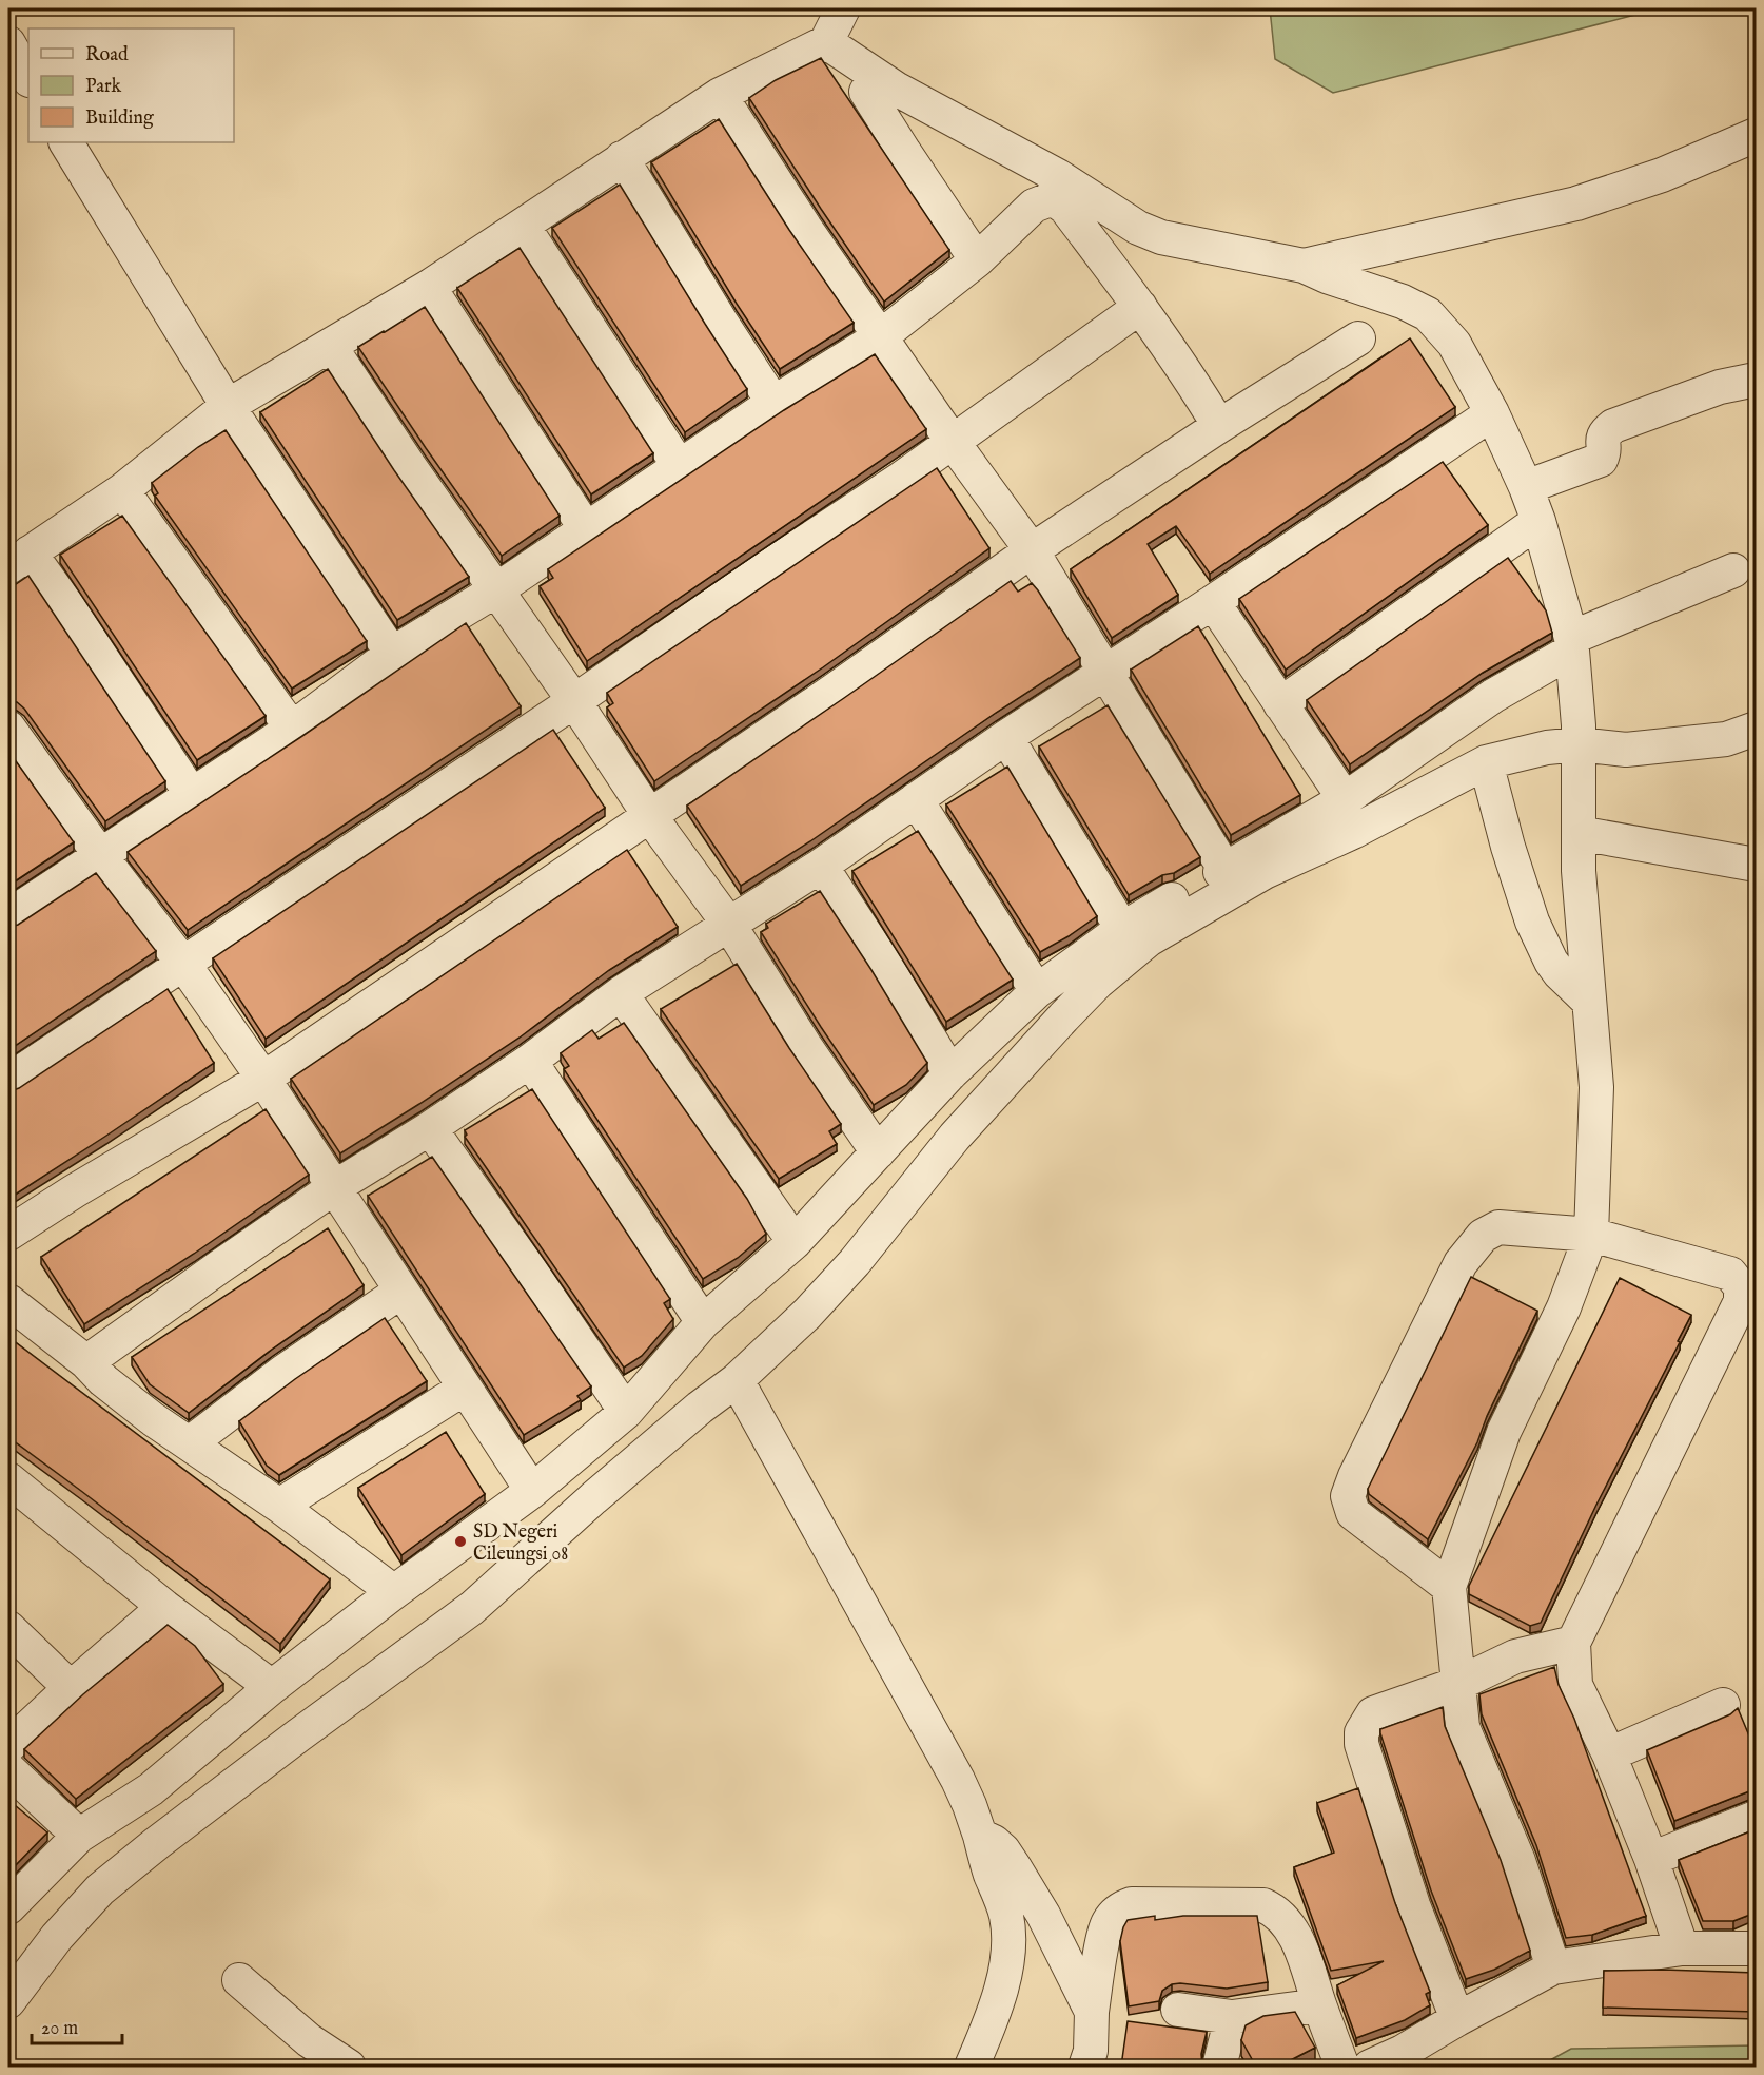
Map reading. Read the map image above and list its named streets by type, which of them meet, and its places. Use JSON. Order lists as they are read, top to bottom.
{
  "places": ["SD Negeri Cileungsi 08"],
  "legend": ["Road", "Park", "Building"],
  "scale_bar": "20 m"
}
